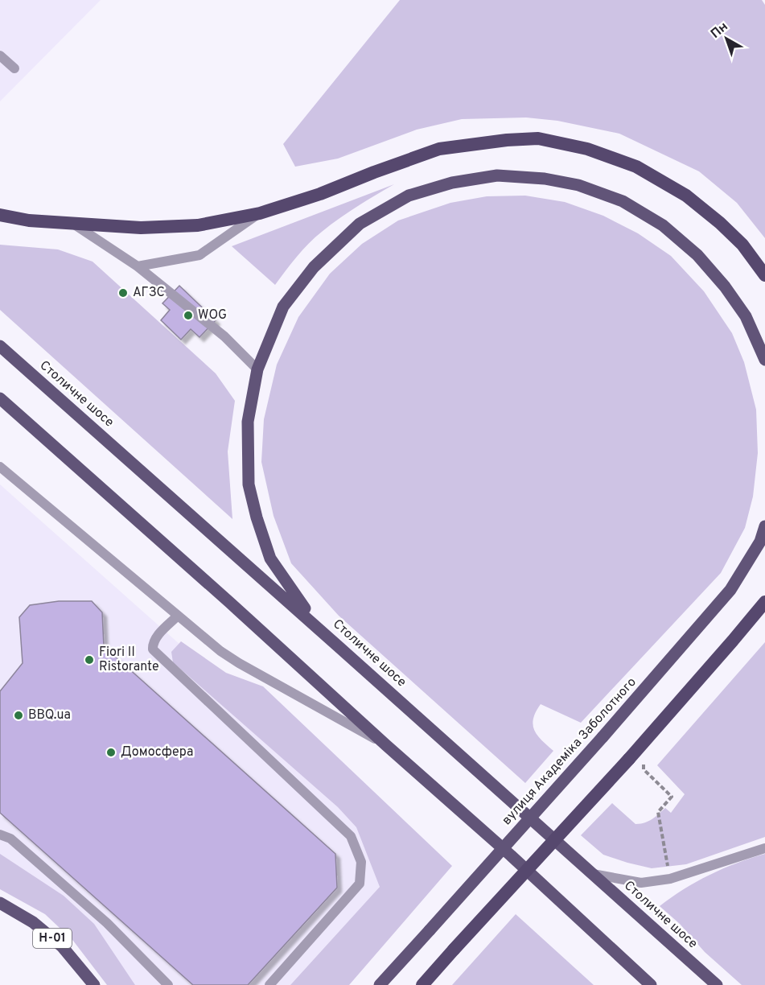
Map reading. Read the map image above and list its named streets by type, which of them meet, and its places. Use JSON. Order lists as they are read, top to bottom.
{
  "streets": {
    "main road": ["Столичне шосе", "вулиця Академіка Заболотного", "Н-01"]
  },
  "places": [
    "АГЗС",
    "WOG",
    "Fiori Il Ristorante",
    "BBQ.ua",
    "Домосфера"
  ],
  "north": "top left"
}
